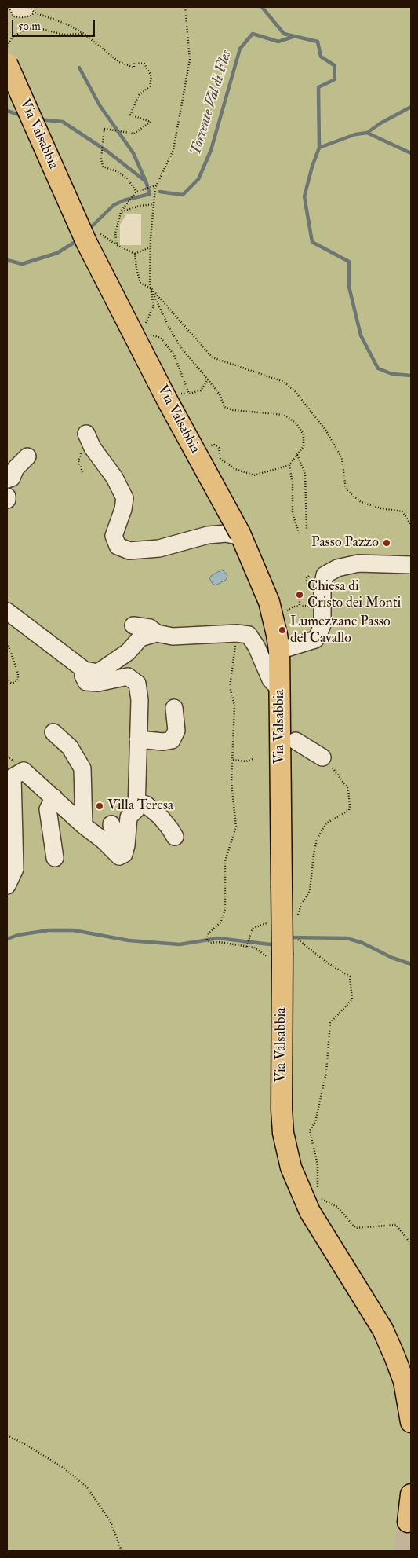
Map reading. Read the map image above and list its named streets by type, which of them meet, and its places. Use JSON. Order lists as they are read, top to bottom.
{
  "streets": {
    "main road": ["Via Valsabbia"]
  },
  "water": ["Torrente Val di Fles"],
  "places": [
    "Passo Pazzo",
    "Chiesa di Cristo dei Monti",
    "Lumezzane Passo del Cavallo",
    "Villa Teresa"
  ],
  "scale_bar": "50 m"
}
